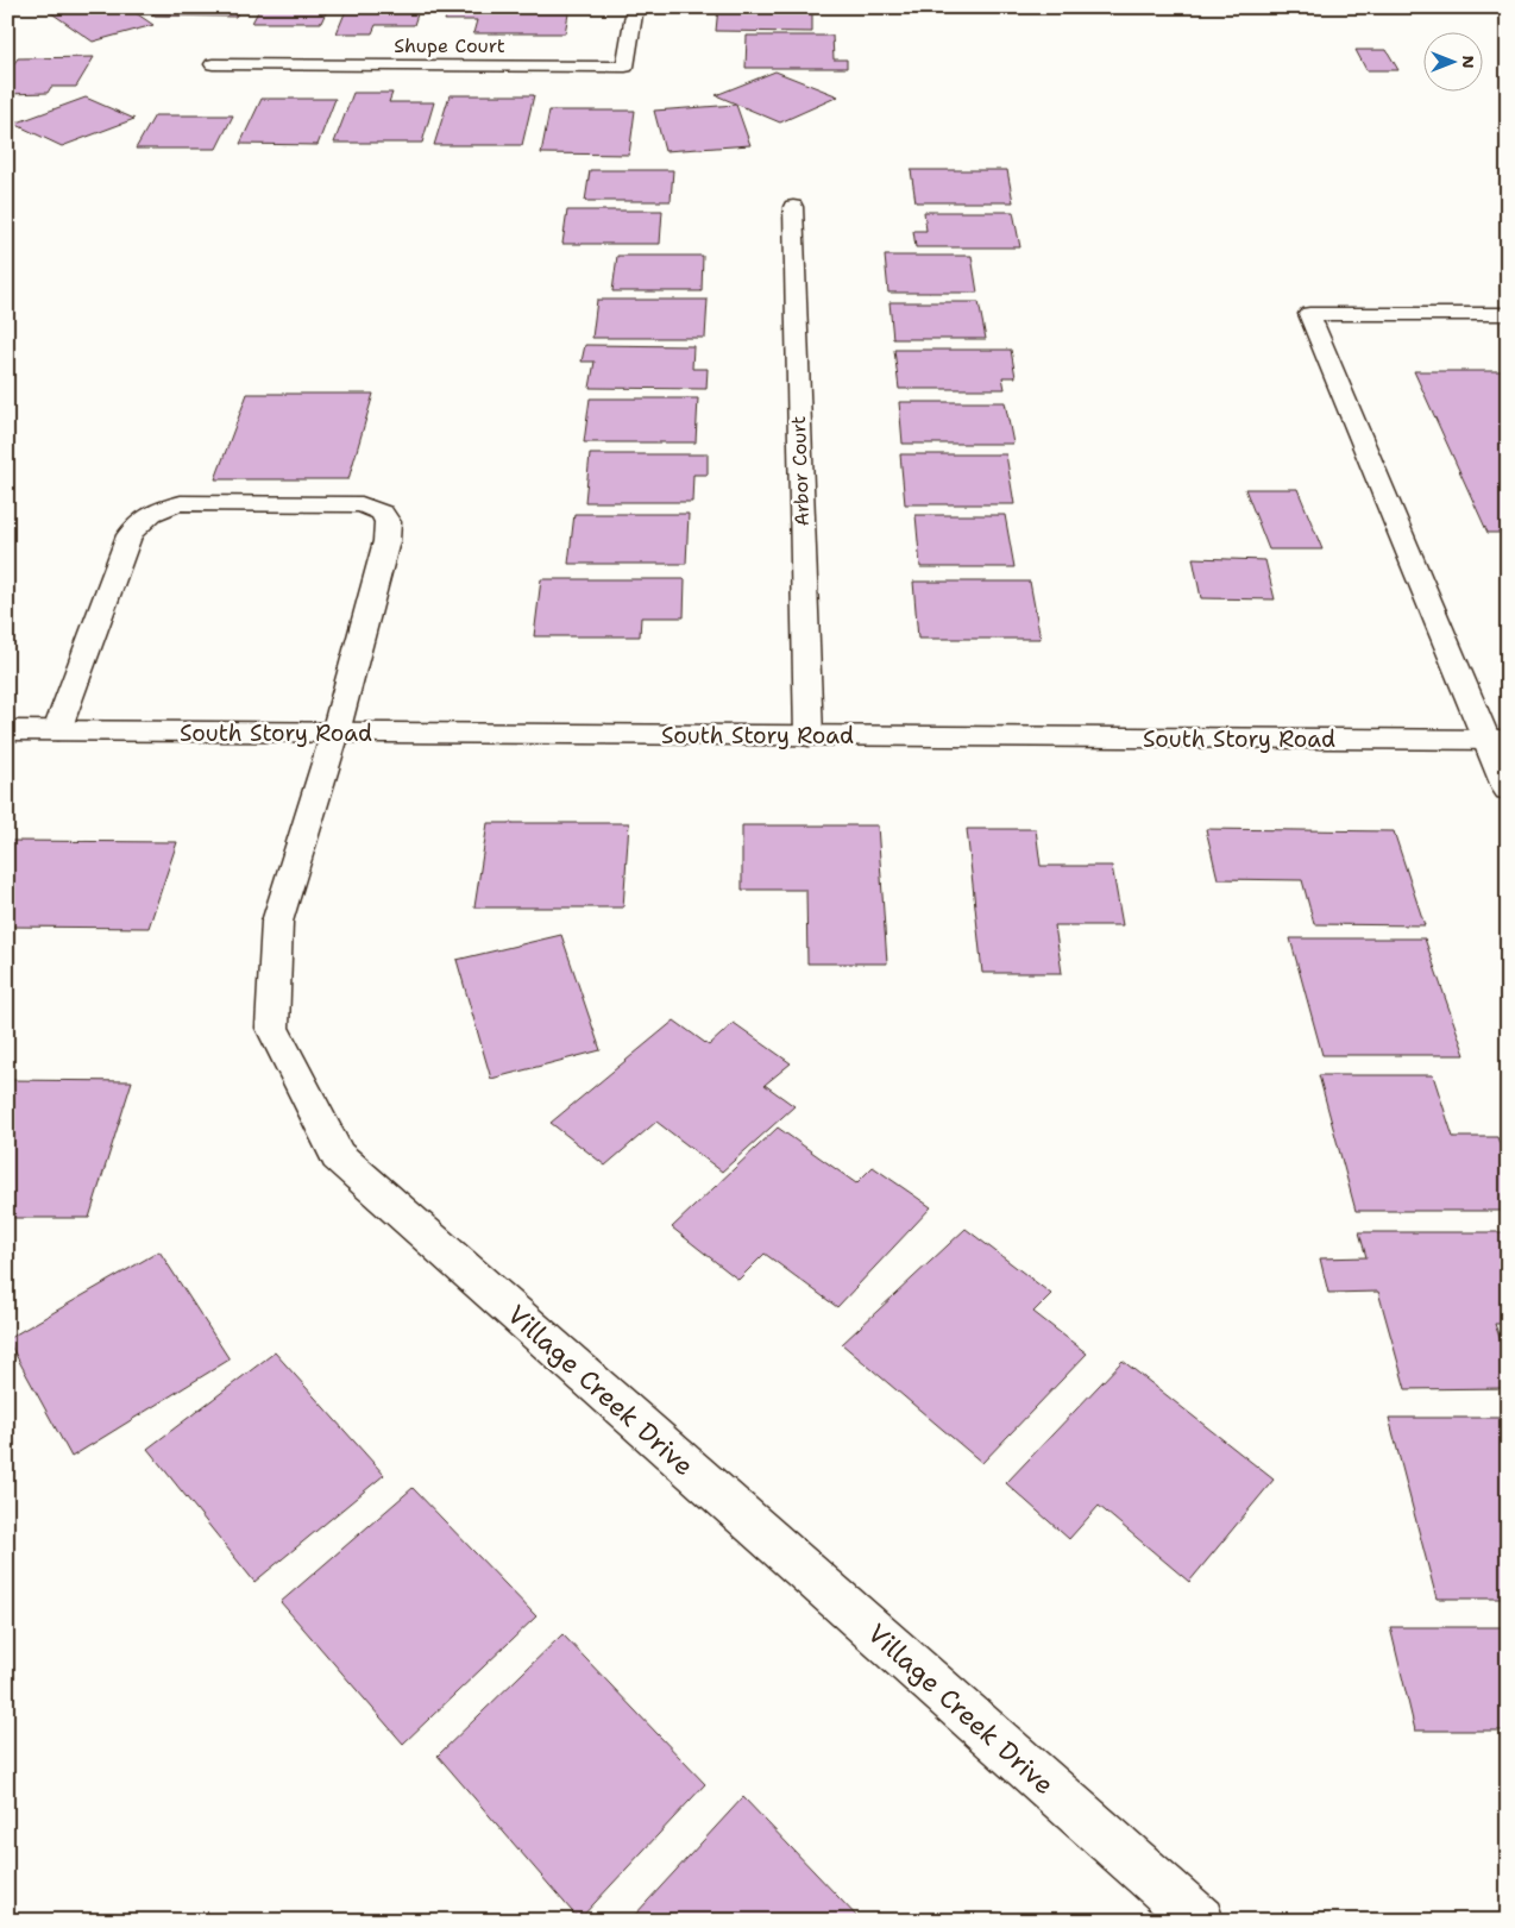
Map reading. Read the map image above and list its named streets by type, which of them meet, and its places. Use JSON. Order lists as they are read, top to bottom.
{
  "streets": {
    "street": [
      "Shupe Court",
      "Arbor Court",
      "South Story Road",
      "Village Creek Drive"
    ]
  },
  "crossings": [
    ["Arbor Court", "South Story Road"],
    ["South Story Road", "Village Creek Drive"]
  ],
  "north": "right"
}
